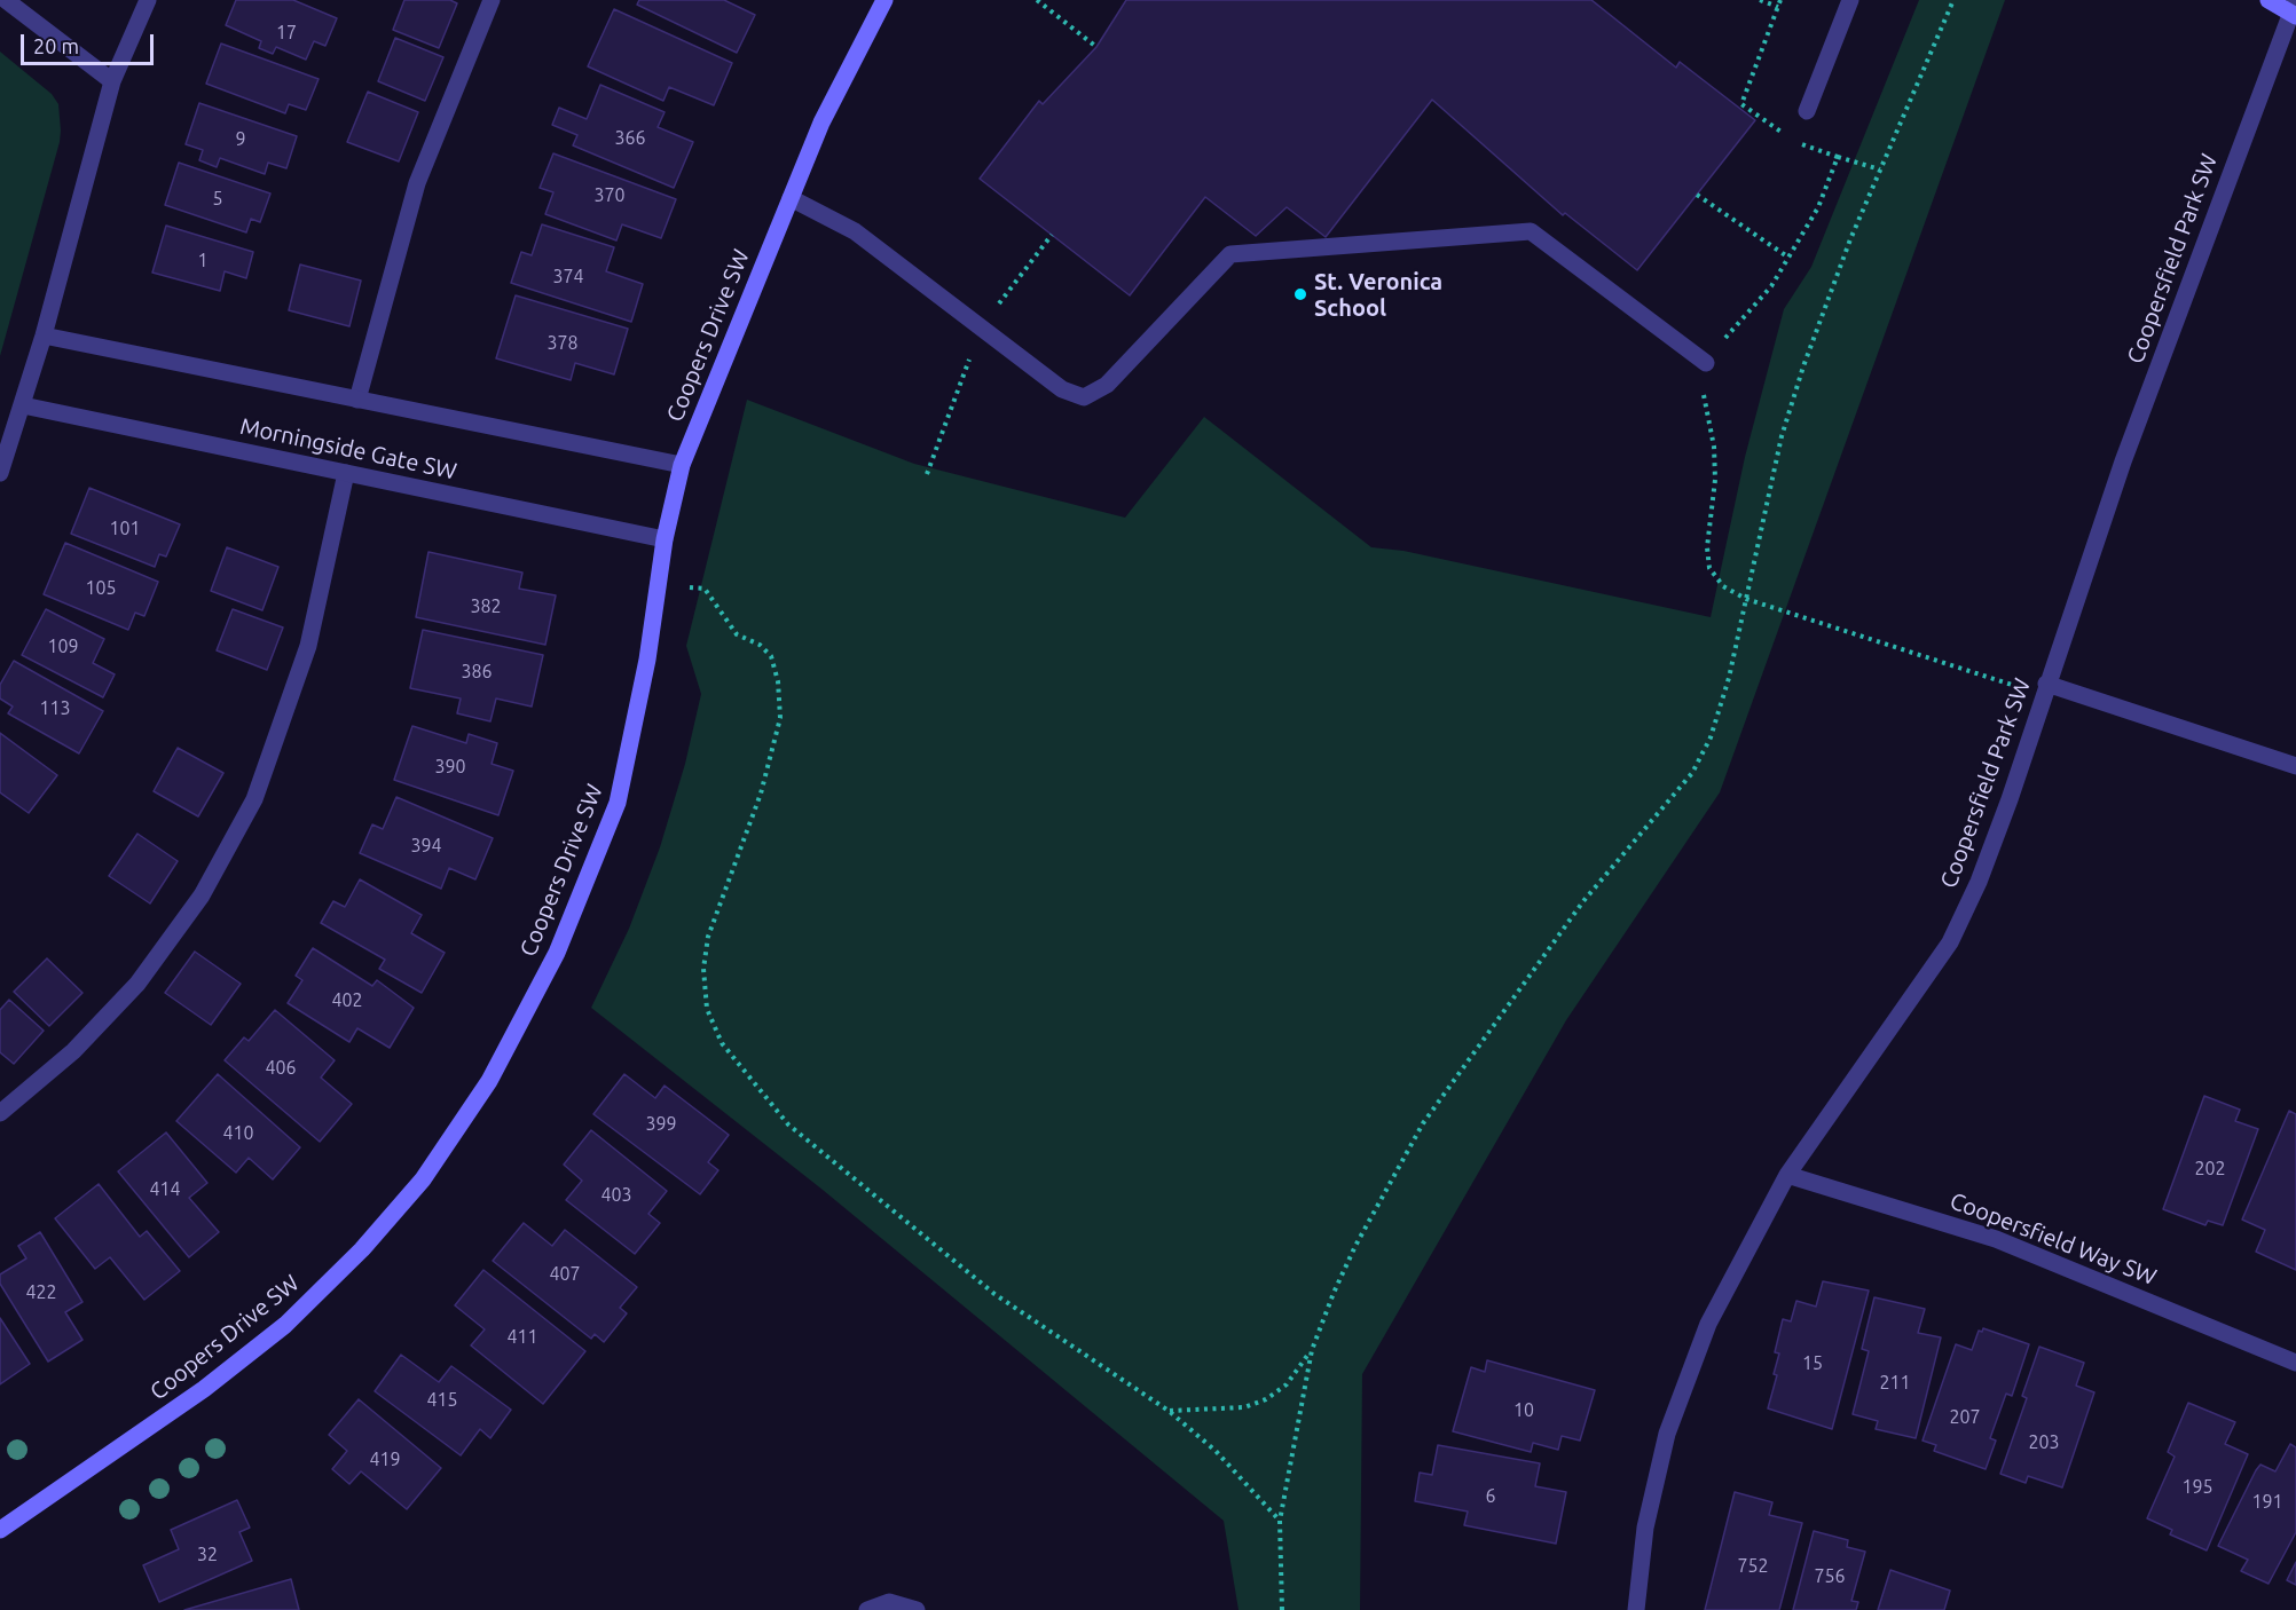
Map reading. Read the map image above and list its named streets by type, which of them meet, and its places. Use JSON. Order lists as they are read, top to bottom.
{
  "streets": {
    "street": [
      "Coopersfield Park SW",
      "Coopers Drive SW",
      "Morningside Gate SW",
      "Coopersfield Way SW"
    ]
  },
  "crossings": [
    ["Coopersfield Park SW", "Coopersfield Way SW"],
    ["Coopers Drive SW", "Morningside Gate SW"]
  ],
  "places": ["St. Veronica School"],
  "house_numbers": [
    "17",
    "366",
    "9",
    "370",
    "5",
    "1",
    "374",
    "378",
    "101",
    "105",
    "382",
    "109",
    "386",
    "113",
    "390",
    "394",
    "402",
    "406",
    "399",
    "410",
    "202",
    "414",
    "403",
    "407",
    "422",
    "411",
    "15",
    "211",
    "415",
    "10",
    "207",
    "203",
    "419",
    "195",
    "6",
    "191",
    "32",
    "752",
    "756"
  ],
  "scale_bar": "20 m"
}
